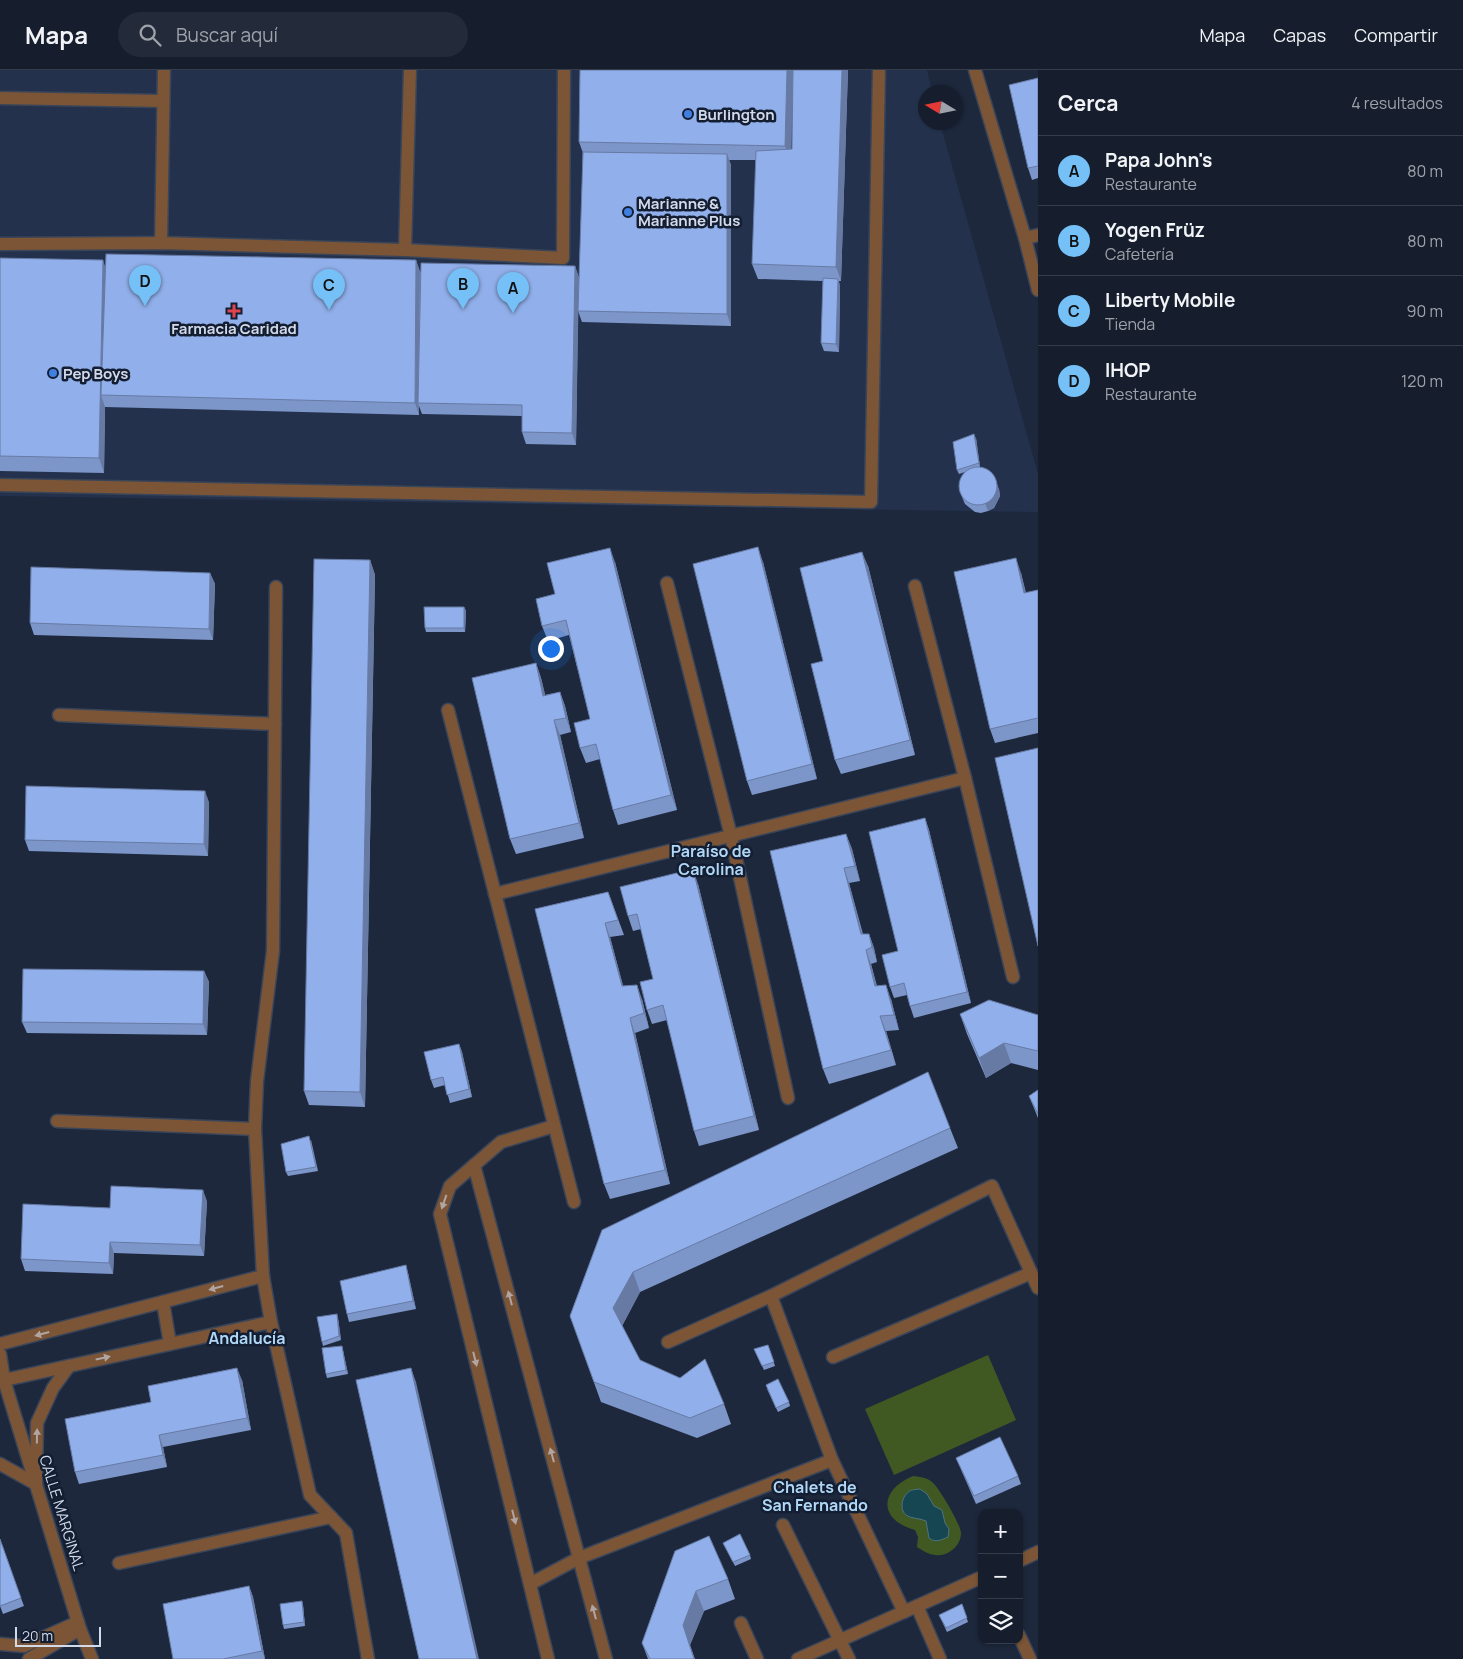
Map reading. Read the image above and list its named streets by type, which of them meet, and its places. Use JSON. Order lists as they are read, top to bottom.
{
  "streets": {
    "street": ["CALLE MARGINAL"]
  },
  "districts": ["Paraíso de Carolina", "Andalucía", "Chalets de San Fernando"],
  "places": {
    "other": ["Burlington", "Marianne & Marianne Plus", "Pep Boys"],
    "health": ["Farmacia Caridad"]
  },
  "scale_bar": "20 m",
  "north": "left",
  "page": {
    "header": "Mapa",
    "search": "Buscar aquí",
    "nav": ["Mapa", "Capas", "Compartir"],
    "heading": ["Cerca", "4 resultados"],
    "list": [
      {
        "mark": "A",
        "name": "Papa John's",
        "note": "Restaurante",
        "value": "80 m"
      },
      {
        "mark": "B",
        "name": "Yogen Früz",
        "note": "Cafetería",
        "value": "80 m"
      },
      {
        "mark": "C",
        "name": "Liberty Mobile",
        "note": "Tienda",
        "value": "90 m"
      },
      {
        "mark": "D",
        "name": "IHOP",
        "note": "Restaurante",
        "value": "120 m"
      }
    ],
    "pins": [
      "D",
      "B",
      "C",
      "A"
    ],
    "map_buttons": ["+", "−"],
    "scale": "20 m"
  }
}
